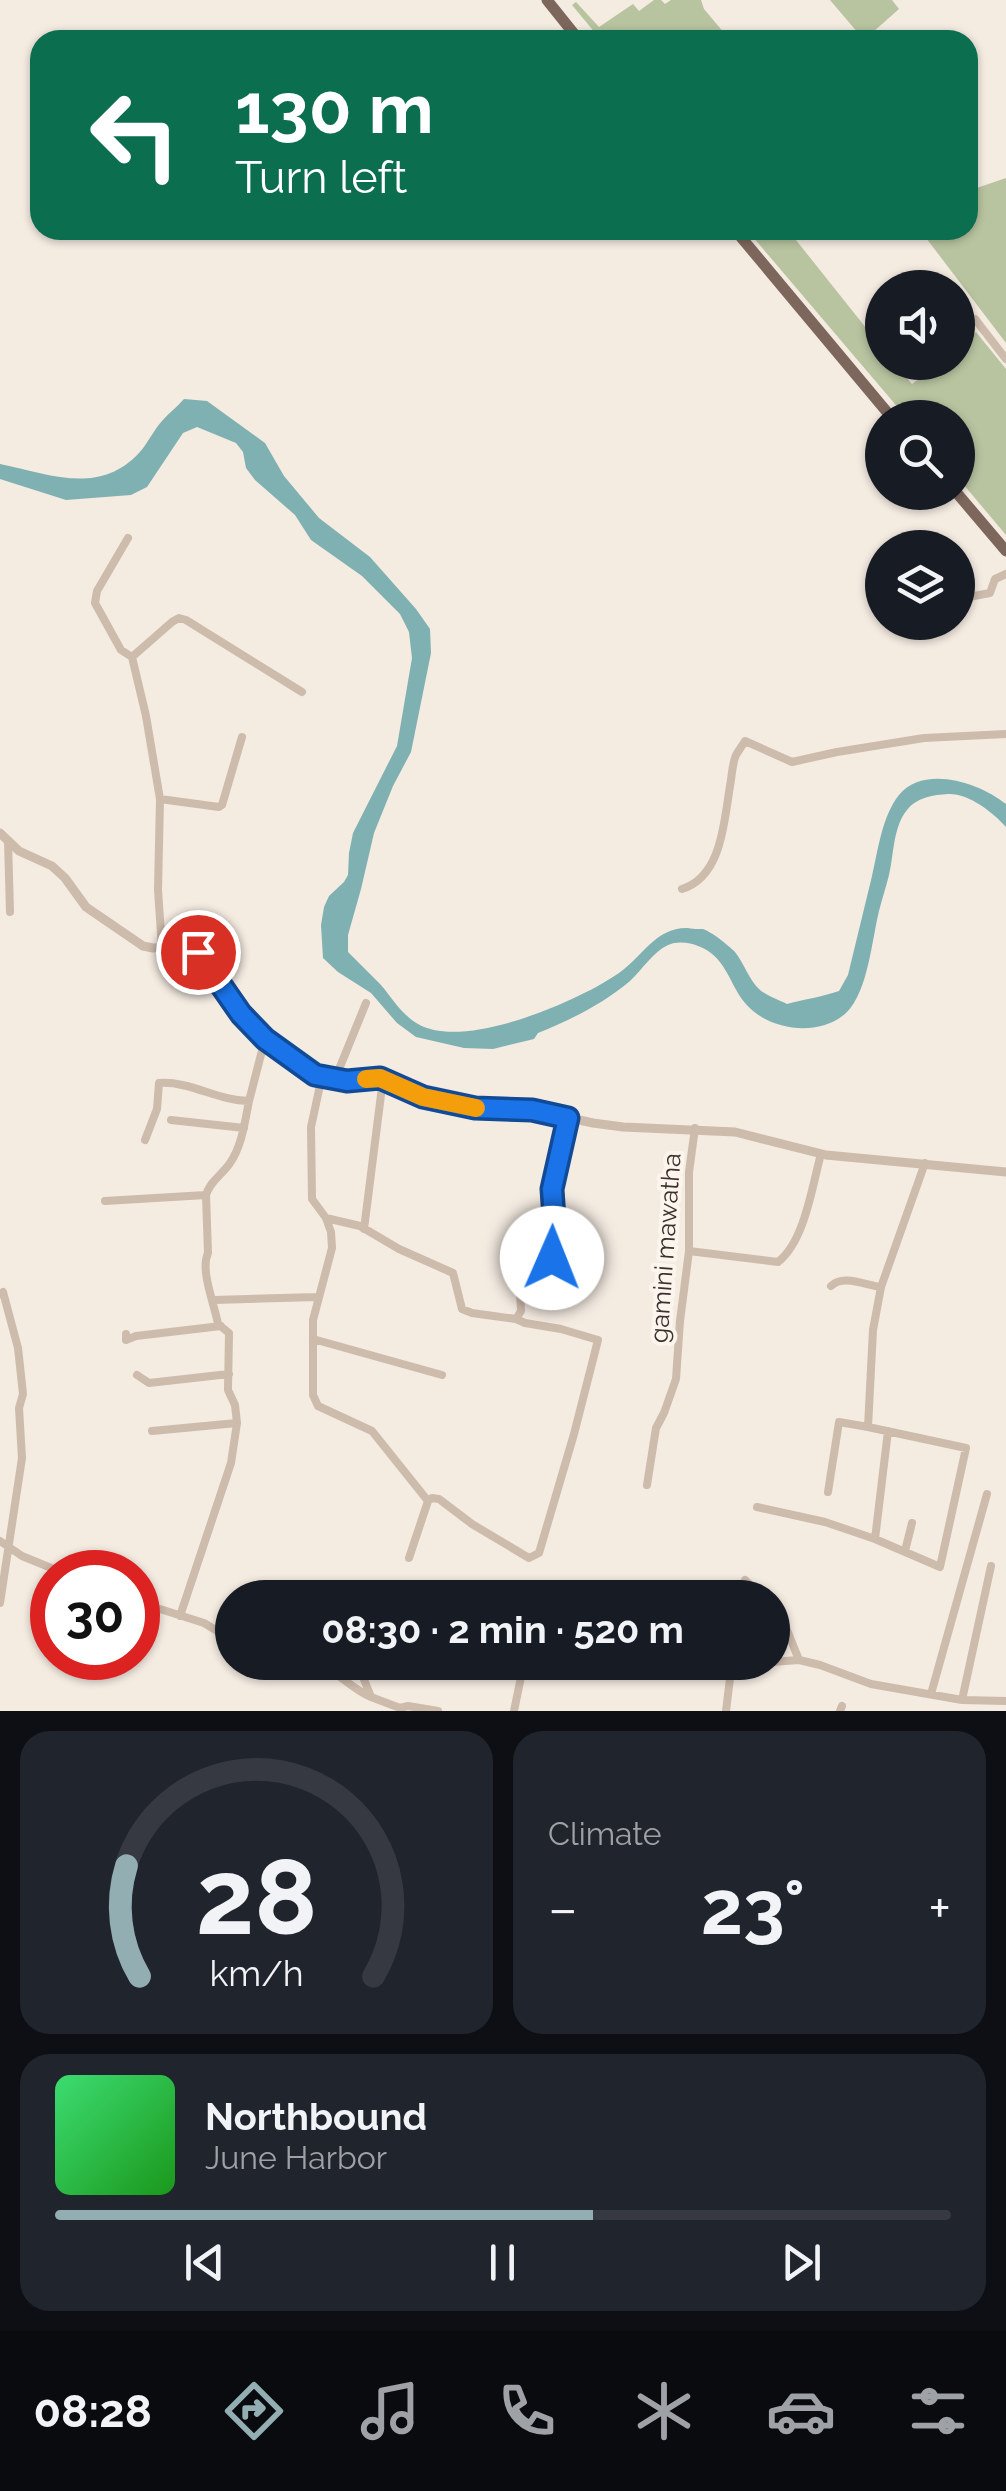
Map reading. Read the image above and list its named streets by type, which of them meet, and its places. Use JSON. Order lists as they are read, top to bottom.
{
  "streets": {
    "street": ["gamini mawatha"]
  },
  "page": {
    "turn": ["130 m", "Turn left"],
    "limit": "30",
    "trip": "08:30 · 2 min · 520 m",
    "tile": "Climate",
    "heat": ["−", "23°", "+"],
    "song": ["Northbound", "June Harbor"],
    "tabs": "08:28",
    "gauge": ["28", "km/h"]
  }
}
